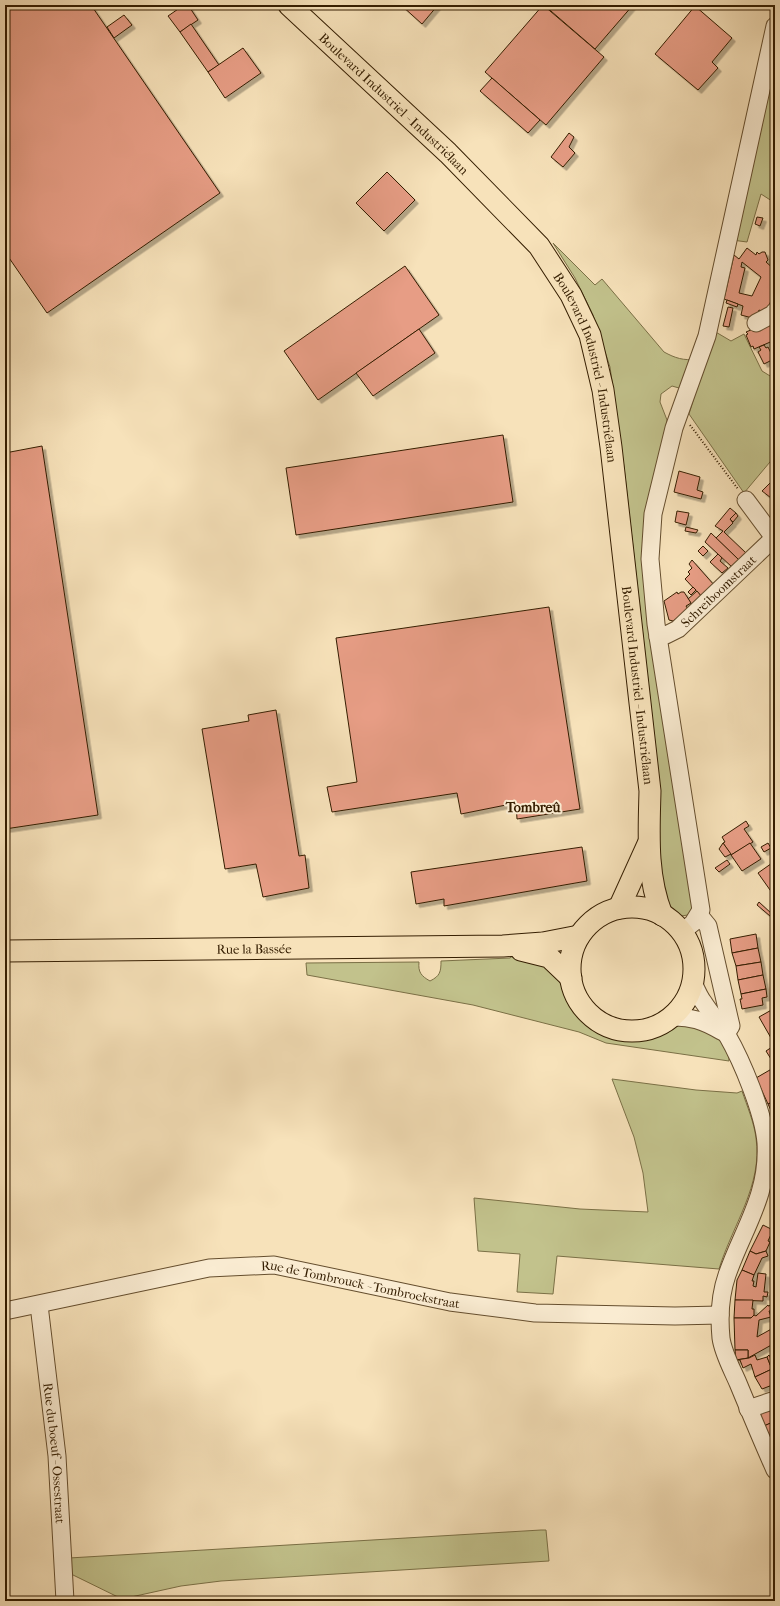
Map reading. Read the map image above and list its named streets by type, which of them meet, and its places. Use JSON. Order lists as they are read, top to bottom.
{
  "streets": {
    "main road": ["Boulevard Industriel - Industriélaan", "Rue la Bassée"],
    "street": ["Schreiboomstraat", "Rue de Tombrouck - Tombroekstraat", "Rue du boeuf - Ossestraat"]
  },
  "crossings": [
    ["Boulevard Industriel - Industriélaan", "Rue la Bassée"],
    ["Rue de Tombrouck - Tombroekstraat", "Rue du boeuf - Ossestraat"]
  ],
  "districts": ["Tombreû"]
}
